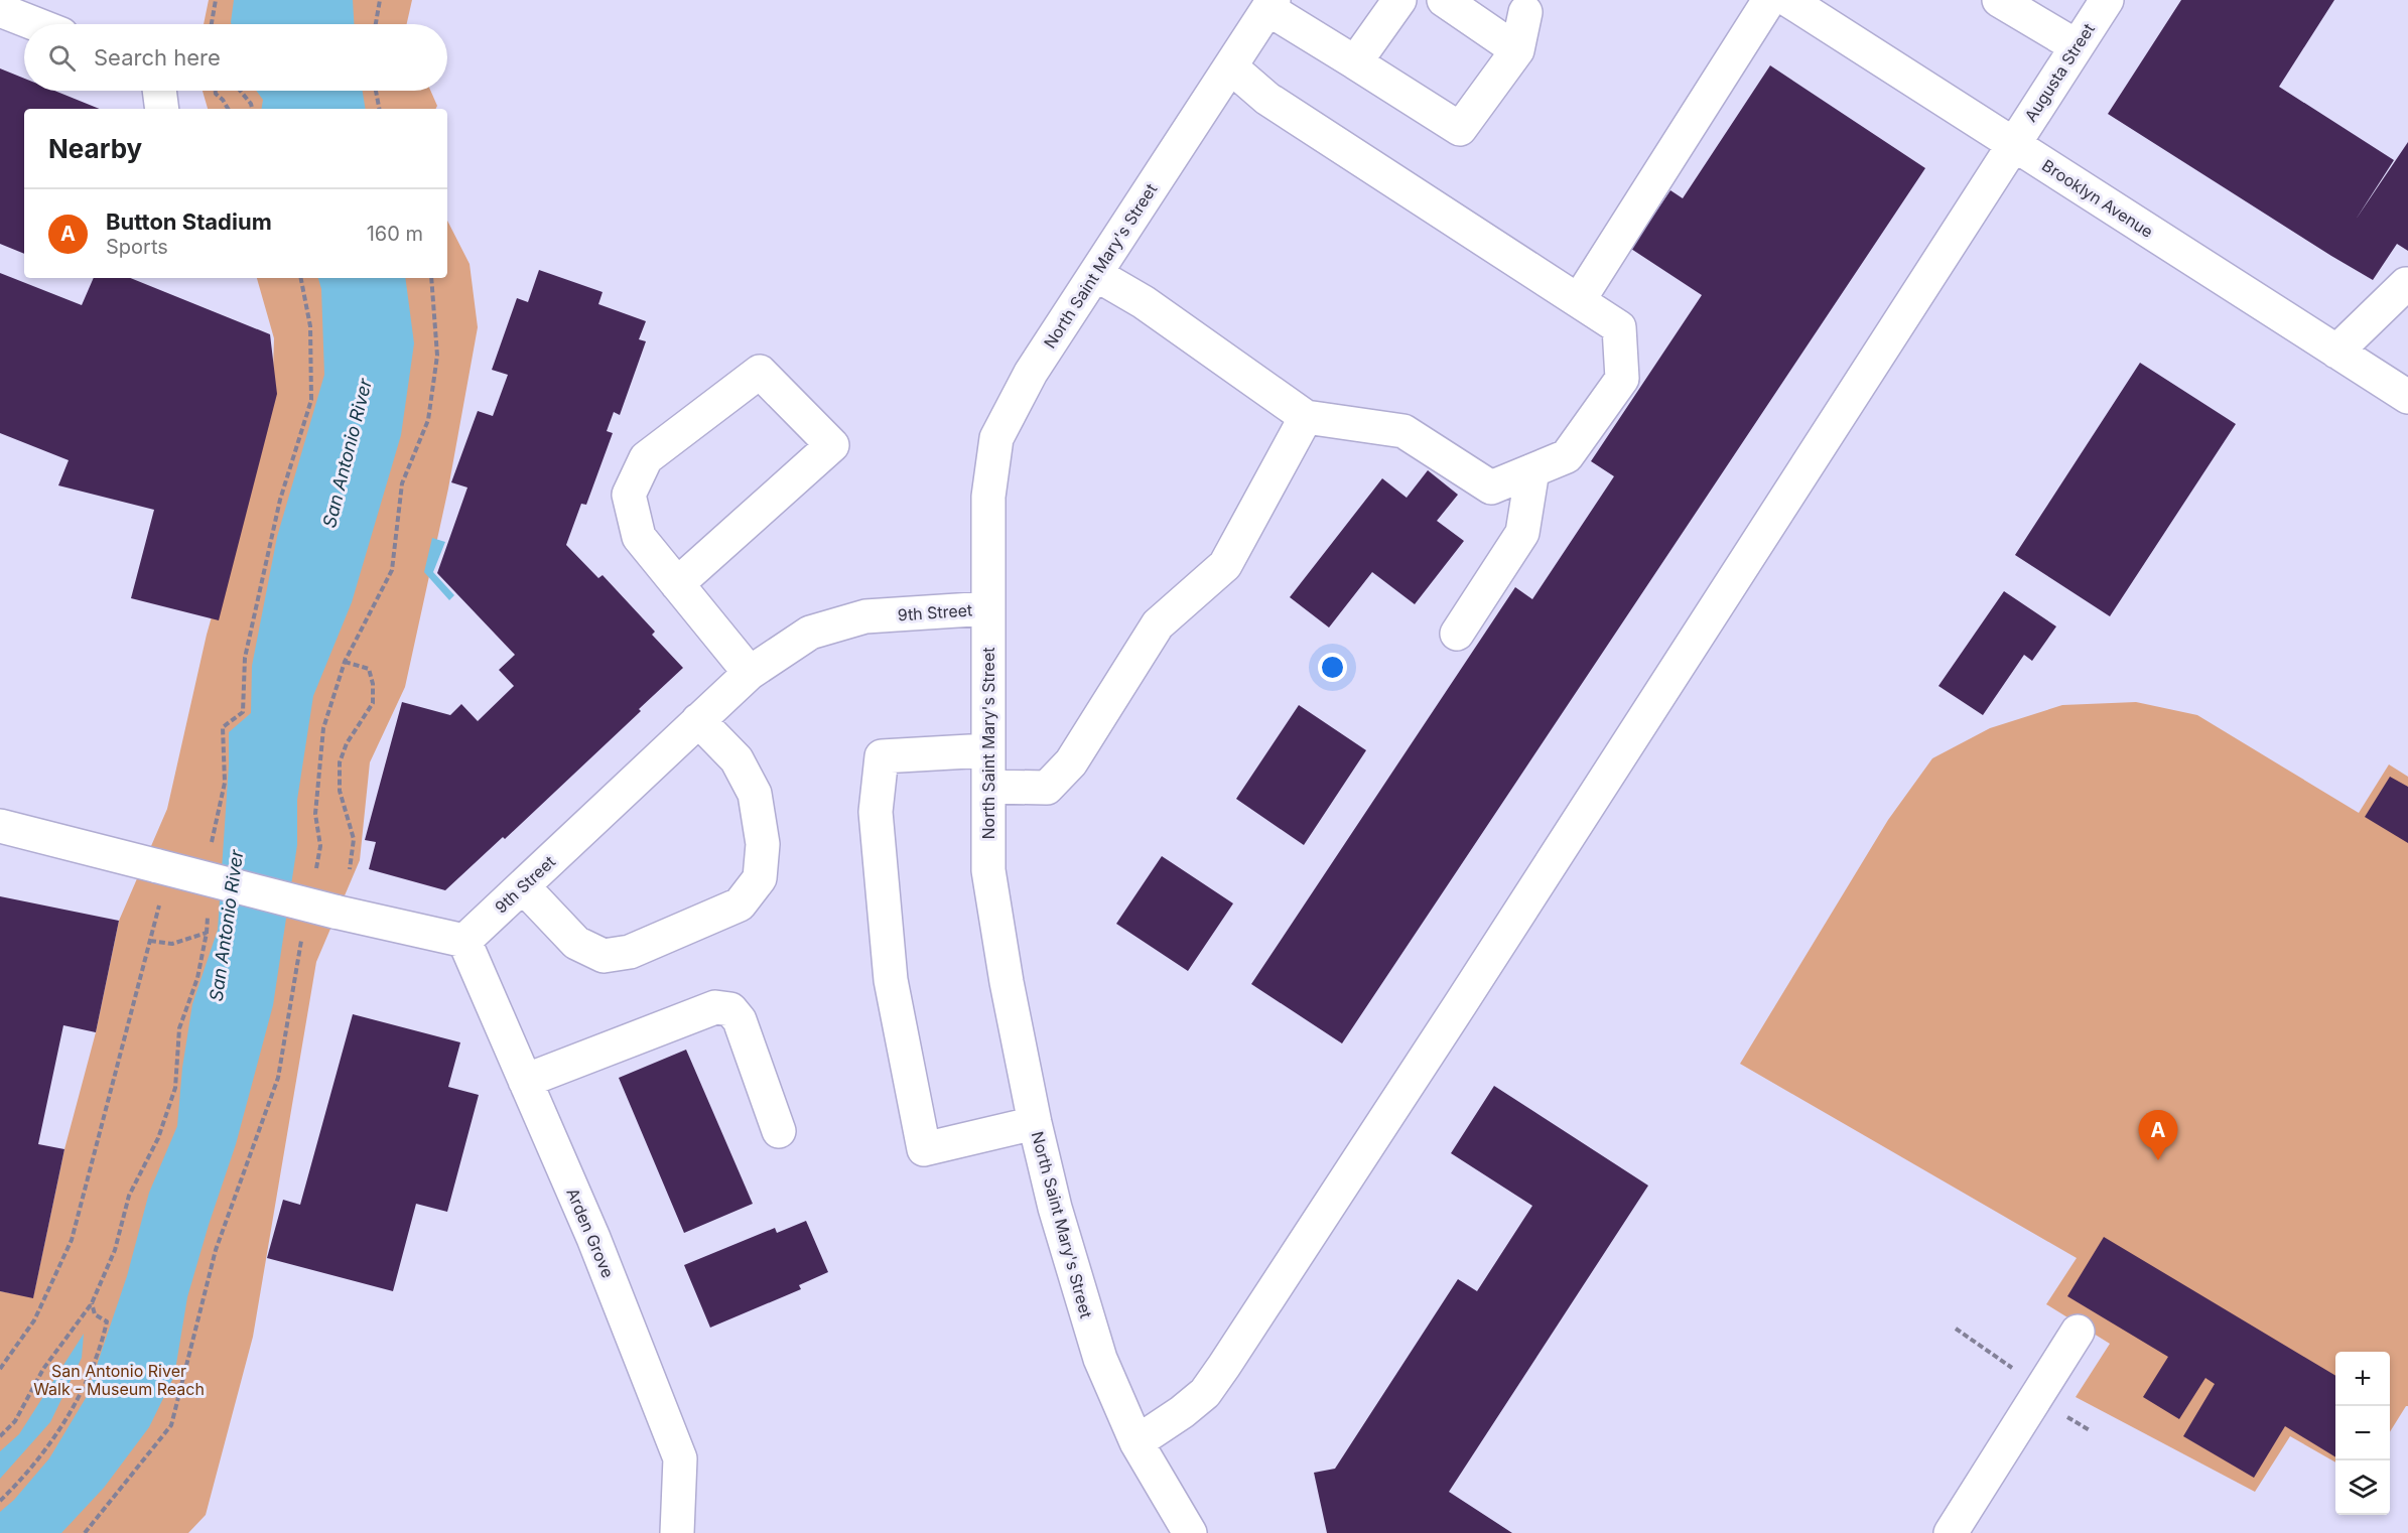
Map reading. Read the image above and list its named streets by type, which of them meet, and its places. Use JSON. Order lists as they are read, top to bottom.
{
  "streets": {
    "street": [
      "Augusta Street",
      "Brooklyn Avenue",
      "North Saint Mary's Street",
      "9th Street",
      "Arden Grove"
    ]
  },
  "crossings": [
    ["Augusta Street", "Brooklyn Avenue"],
    ["Augusta Street", "North Saint Mary's Street"],
    ["North Saint Mary's Street", "9th Street"],
    ["9th Street", "Arden Grove"]
  ],
  "water": ["San Antonio River"],
  "parks": ["San Antonio River Walk - Museum Reach"],
  "page": {
    "search": "Search here",
    "heading": "Nearby",
    "list": [
      {
        "mark": "A",
        "name": "Button Stadium",
        "note": "Sports",
        "value": "160 m"
      }
    ],
    "pins": "A",
    "map_buttons": ["+", "−"]
  }
}
